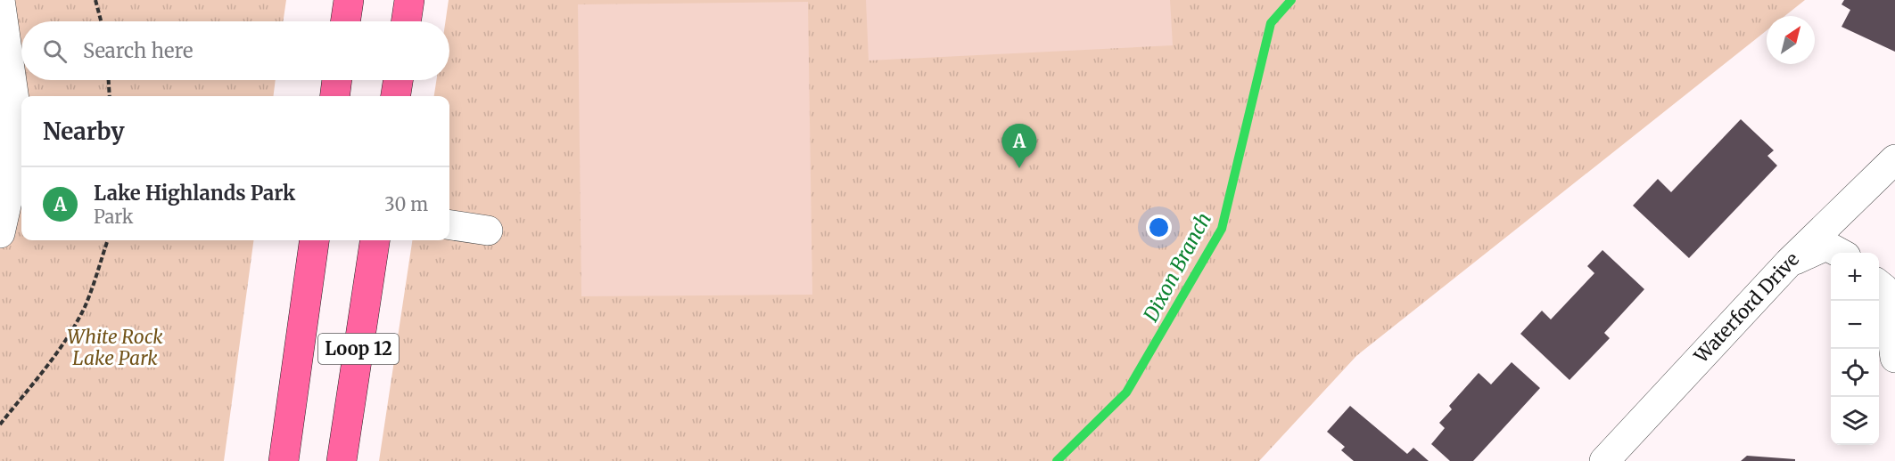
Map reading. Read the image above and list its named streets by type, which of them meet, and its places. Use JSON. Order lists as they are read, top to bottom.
{
  "streets": {
    "main road": ["Loop 12"],
    "street": ["Waterford Drive"]
  },
  "water": ["Dixon Branch"],
  "parks": ["White Rock Lake Park"],
  "north": "top right",
  "page": {
    "search": "Search here",
    "heading": "Nearby",
    "pins": "A",
    "list": [
      {
        "mark": "A",
        "name": "Lake Highlands Park",
        "note": "Park",
        "value": "30 m"
      }
    ],
    "map_buttons": ["+", "−"]
  }
}
